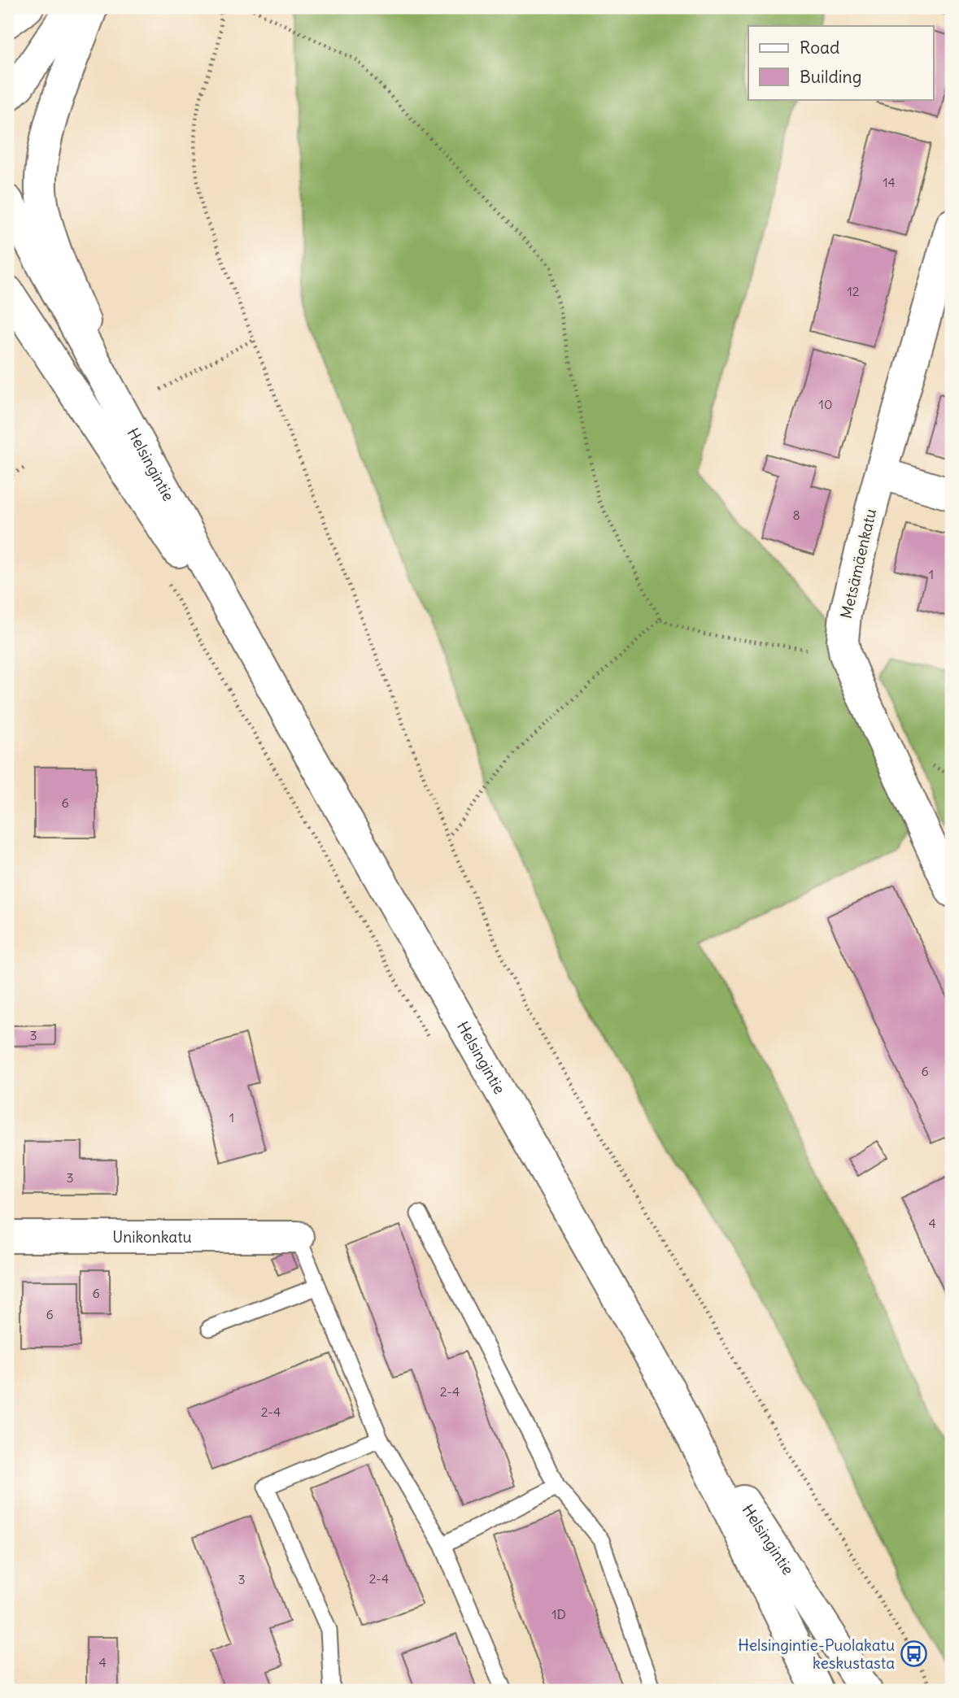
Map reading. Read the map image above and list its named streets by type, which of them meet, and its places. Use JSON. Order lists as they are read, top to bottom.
{
  "streets": {
    "main road": ["Helsingintie", "Metsämäenkatu", "Unikonkatu"]
  },
  "places": {
    "bus stop": ["Helsingintie-Puolakatu keskustasta"]
  },
  "house_numbers": [
    "14",
    "12",
    "10",
    "8",
    "1",
    "6",
    "3",
    "6",
    "1",
    "3",
    "4",
    "6",
    "6",
    "2-4",
    "2-4",
    "2-4",
    "3",
    "1D",
    "4"
  ],
  "legend": ["Road", "Building"]
}
